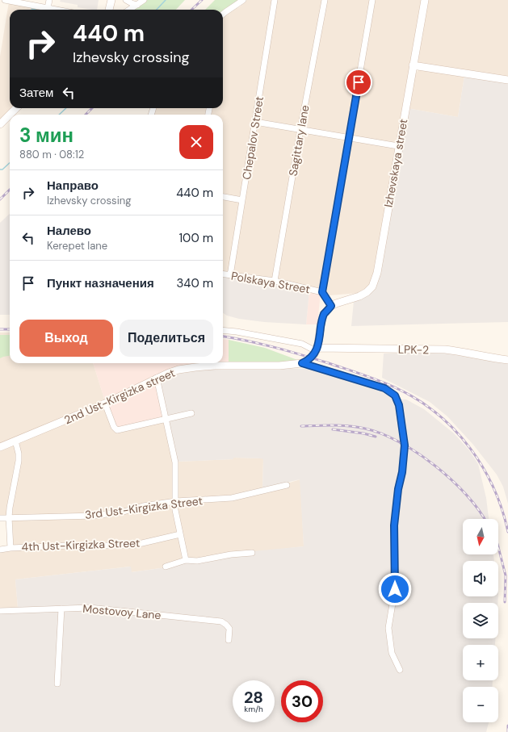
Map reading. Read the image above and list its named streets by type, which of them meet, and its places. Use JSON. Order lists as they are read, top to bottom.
{
  "streets": {
    "main road": ["Izhevskaya street", "LPK-2", "2nd Ust-Kirgizka street"],
    "street": [
      "Chepalov Street",
      "Sagittary lane",
      "Polskaya Street",
      "3rd Ust-Kirgizka Street",
      "4th Ust-Kirgizka Street",
      "Mostovoy Lane"
    ]
  },
  "crossings": [
    ["Chepalov Street", "Polskaya Street"],
    ["Sagittary lane", "Polskaya Street"]
  ],
  "north": "bottom",
  "page": {
    "turn": ["440 m", "Izhevsky crossing"],
    "then": "Затем",
    "heading": ["3 мин", "880 m · 08:12"],
    "list": [
      {
        "name": "Направо",
        "note": "Izhevsky crossing",
        "value": "440 m"
      },
      {
        "name": "Налево",
        "note": "Kerepet lane",
        "value": "100 m"
      },
      {
        "name": "Пункт назначения",
        "value": "340 m"
      }
    ],
    "buttons": ["Выход", "Поделиться"],
    "map_buttons": ["+", "−"],
    "speed": "28 km/h",
    "limit": "30"
  }
}
